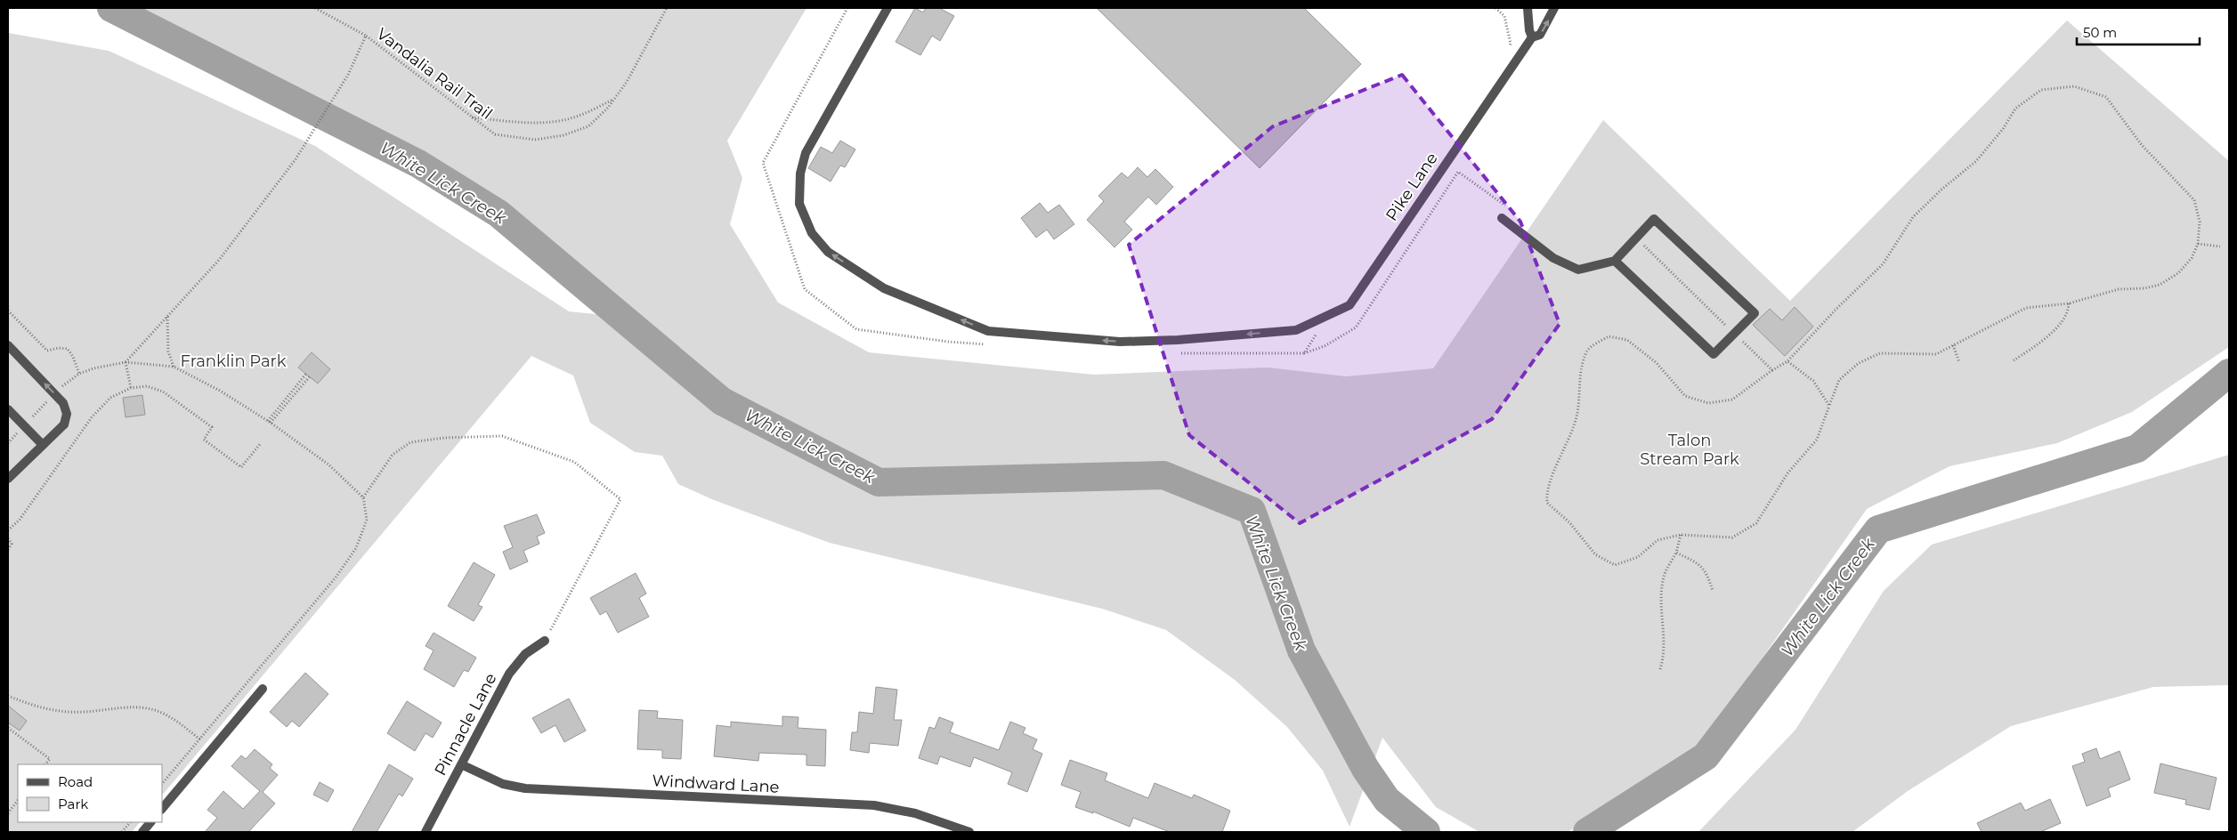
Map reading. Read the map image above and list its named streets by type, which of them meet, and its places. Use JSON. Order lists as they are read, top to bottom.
{
  "streets": {
    "street": ["Pike Lane", "Pinnacle Lane", "Windward Lane"],
    "path": ["Vandalia Rail Trail"]
  },
  "crossings": [
    ["Pinnacle Lane", "Windward Lane"]
  ],
  "water": ["White Lick Creek"],
  "parks": ["Franklin Park", "Talon Stream Park"],
  "legend": ["Road", "Park"],
  "scale_bar": "50 m"
}
